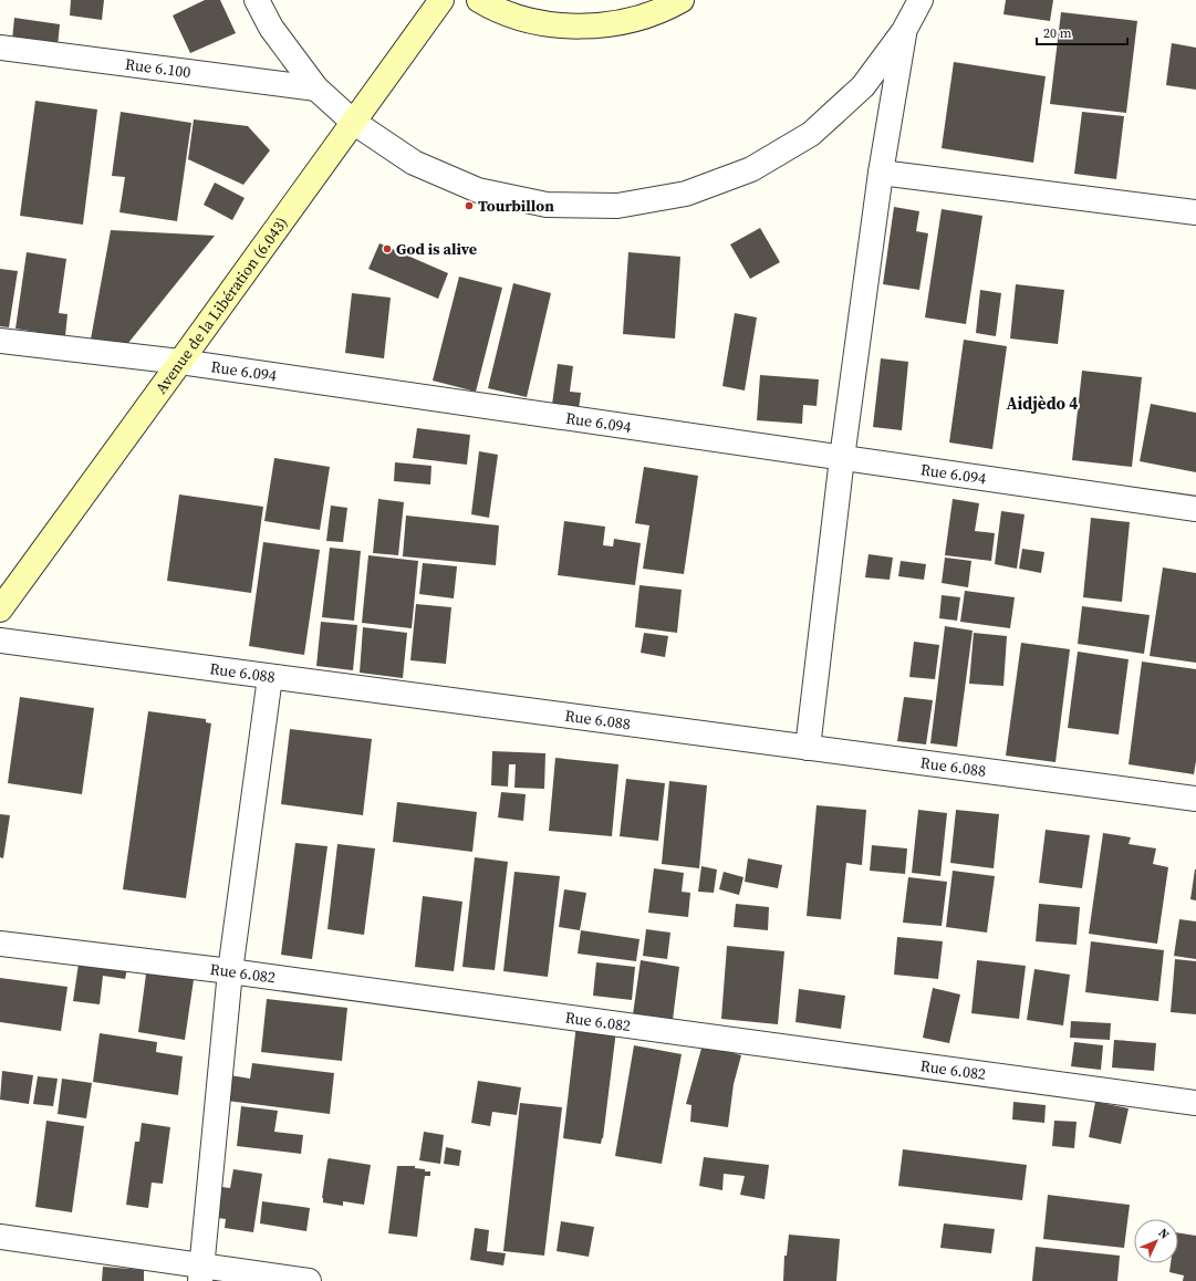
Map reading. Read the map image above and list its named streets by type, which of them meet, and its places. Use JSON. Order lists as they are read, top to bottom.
{
  "streets": {
    "main road": ["Avenue de la Libération (6.043)"],
    "street": [
      "Rue 6.100",
      "Rue 6.094",
      "Rue 6.088",
      "Rue 6.082"
    ]
  },
  "crossings": [
    ["Avenue de la Libération (6.043)", "Rue 6.094"]
  ],
  "districts": ["Aidjèdo 4"],
  "places": ["Tourbillon", "God is alive"],
  "scale_bar": "20 m",
  "north": "top right"
}
